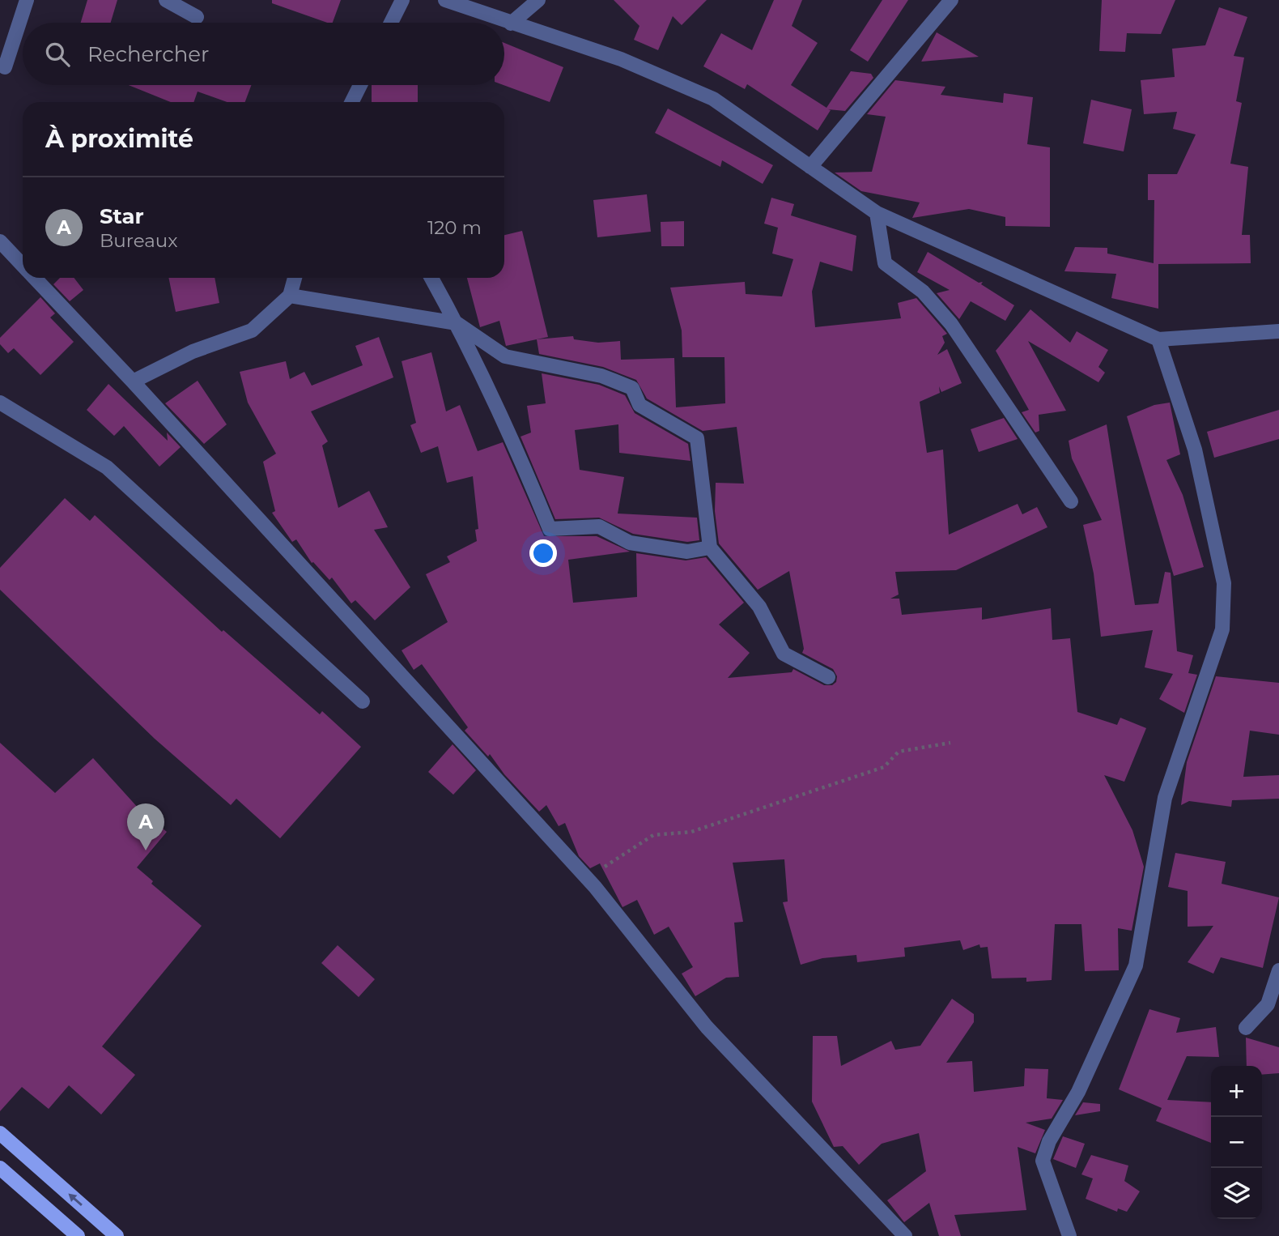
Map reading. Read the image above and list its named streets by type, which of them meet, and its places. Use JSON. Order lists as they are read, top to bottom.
{
  "page": {
    "search": "Rechercher",
    "heading": "À proximité",
    "list": [
      {
        "mark": "A",
        "name": "Star",
        "note": "Bureaux",
        "value": "120 m"
      }
    ],
    "pins": "A",
    "map_buttons": ["+", "−"]
  }
}
